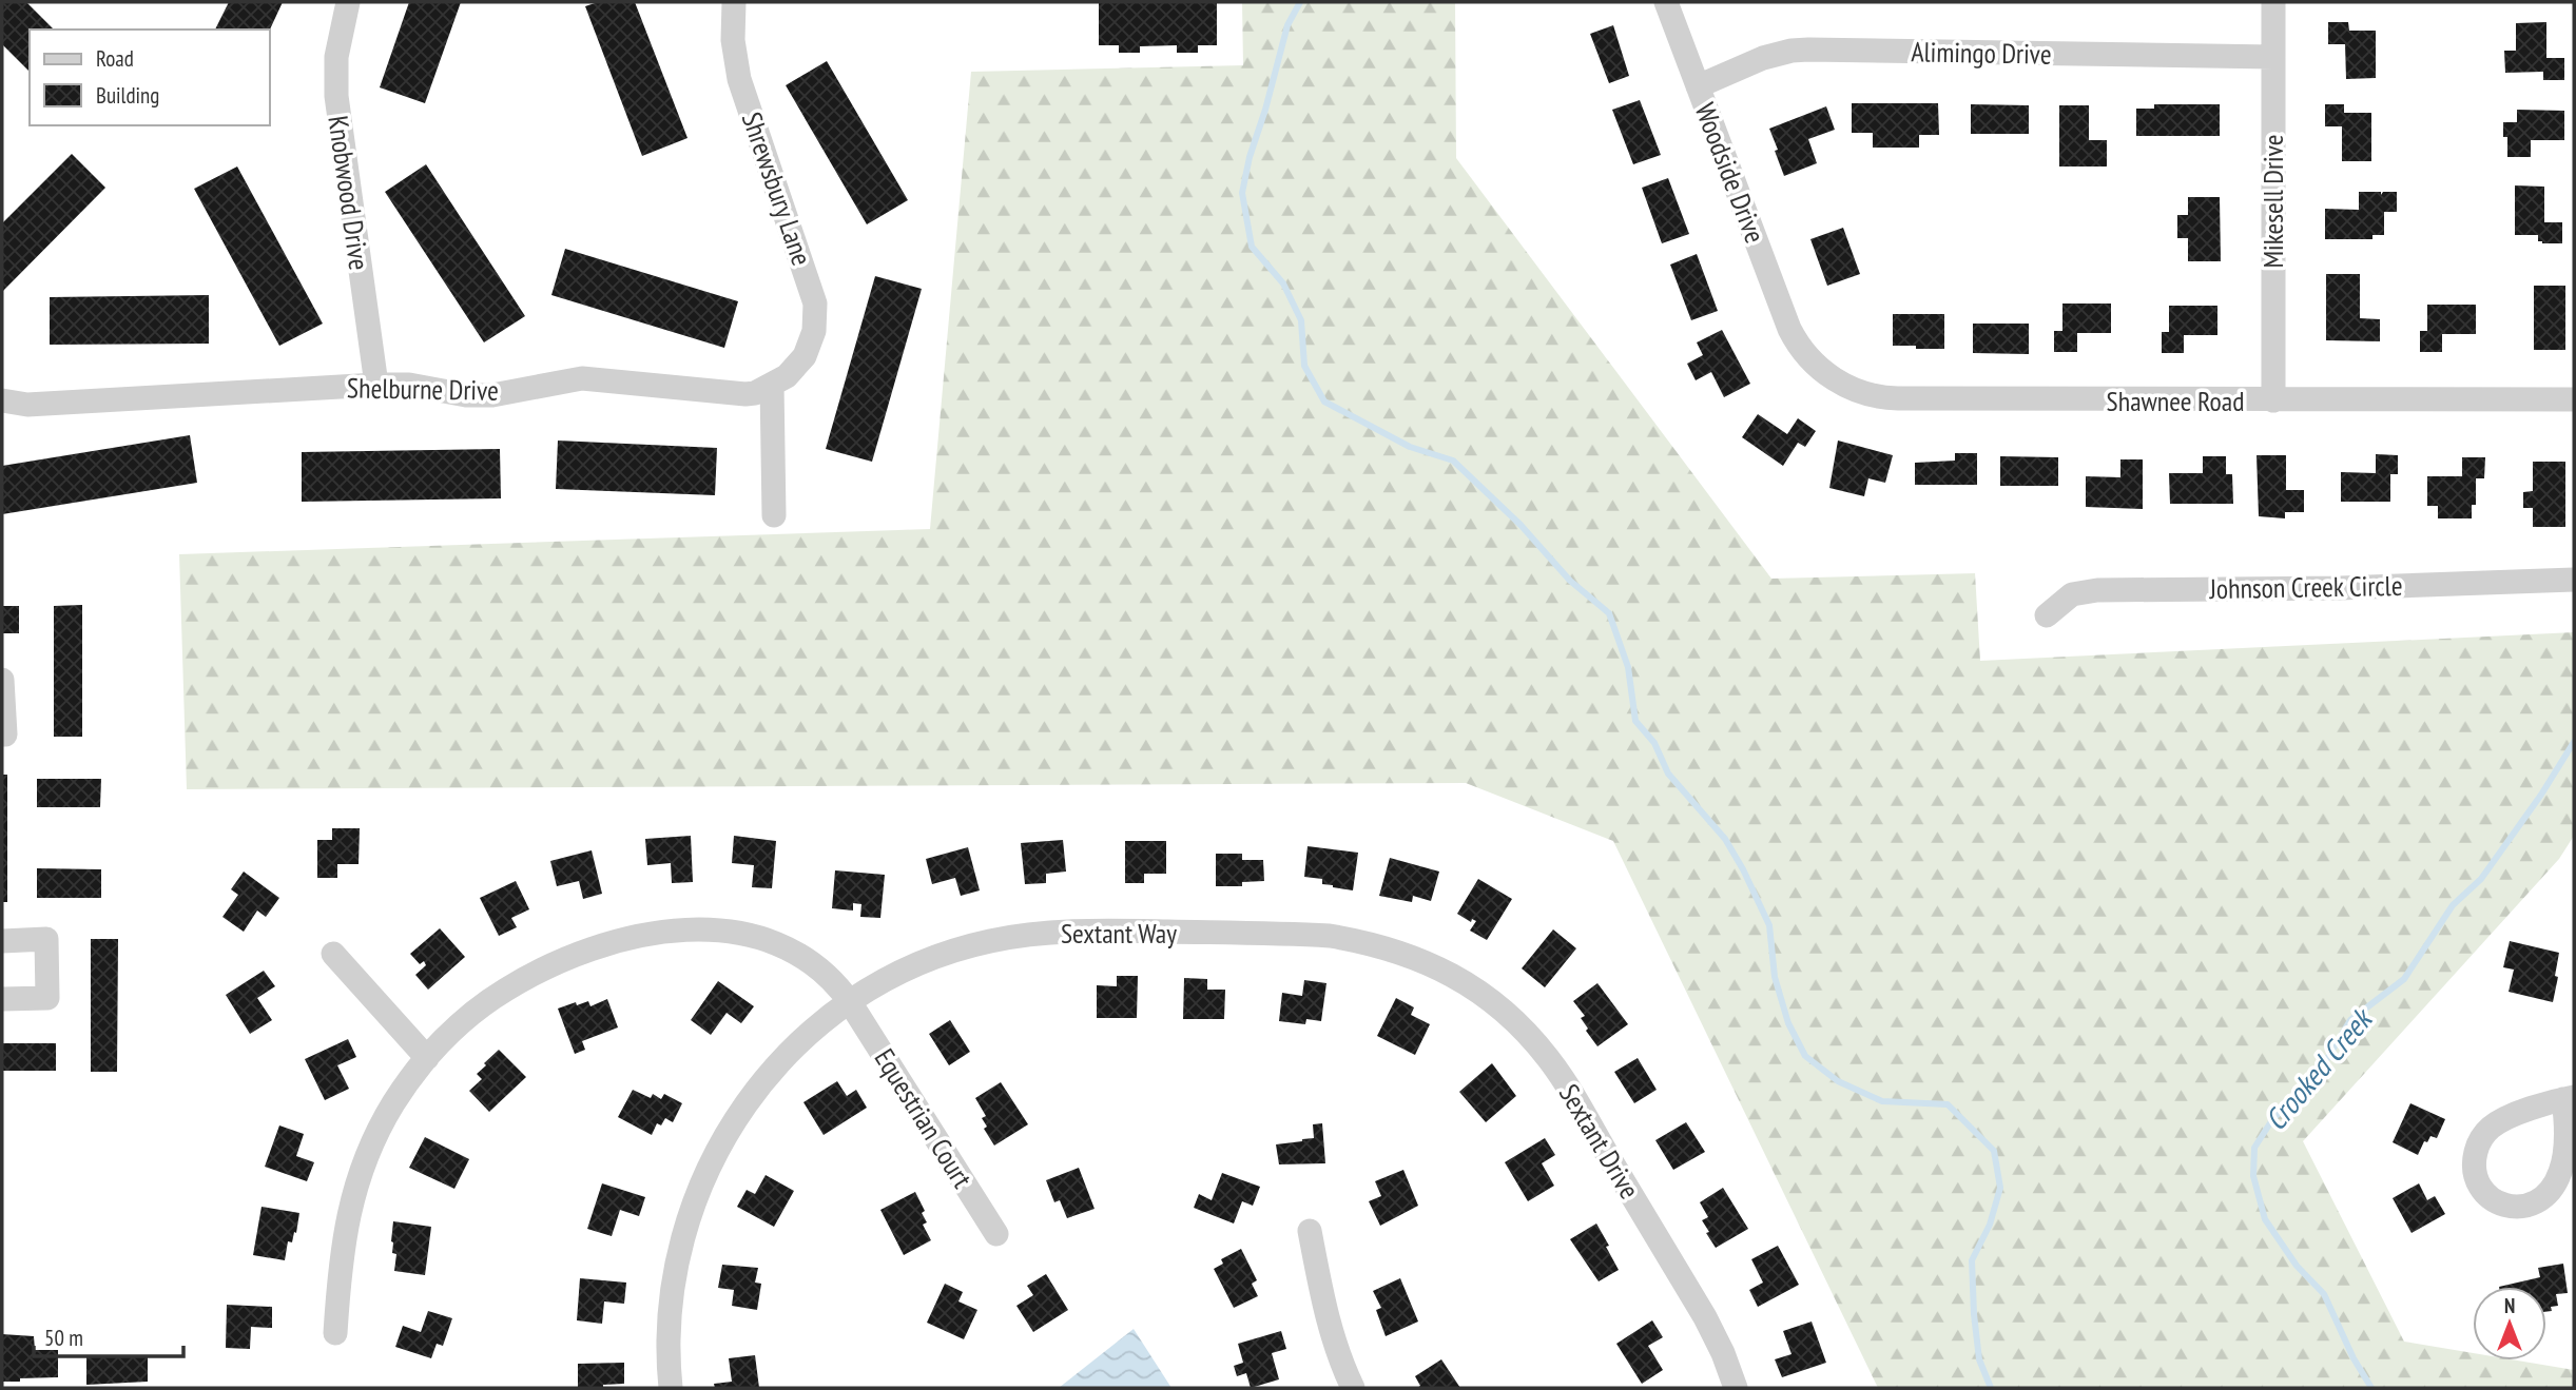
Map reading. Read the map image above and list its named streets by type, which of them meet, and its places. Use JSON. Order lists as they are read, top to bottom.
{
  "streets": {
    "street": [
      "Alimingo Drive",
      "Woodside Drive",
      "Shrewsbury Lane",
      "Knobwood Drive",
      "Mikesell Drive",
      "Shelburne Drive",
      "Shawnee Road",
      "Johnson Creek Circle",
      "Sextant Way",
      "Equestrian Court",
      "Sextant Drive"
    ]
  },
  "crossings": [
    ["Alimingo Drive", "Woodside Drive"],
    ["Alimingo Drive", "Mikesell Drive"],
    ["Woodside Drive", "Shawnee Road"],
    ["Shrewsbury Lane", "Shelburne Drive"],
    ["Knobwood Drive", "Shelburne Drive"],
    ["Mikesell Drive", "Shawnee Road"],
    ["Sextant Way", "Equestrian Court"],
    ["Sextant Way", "Sextant Drive"]
  ],
  "water": ["Crooked Creek"],
  "legend": ["Road", "Building"],
  "scale_bar": "50 m",
  "north": "top"
}
